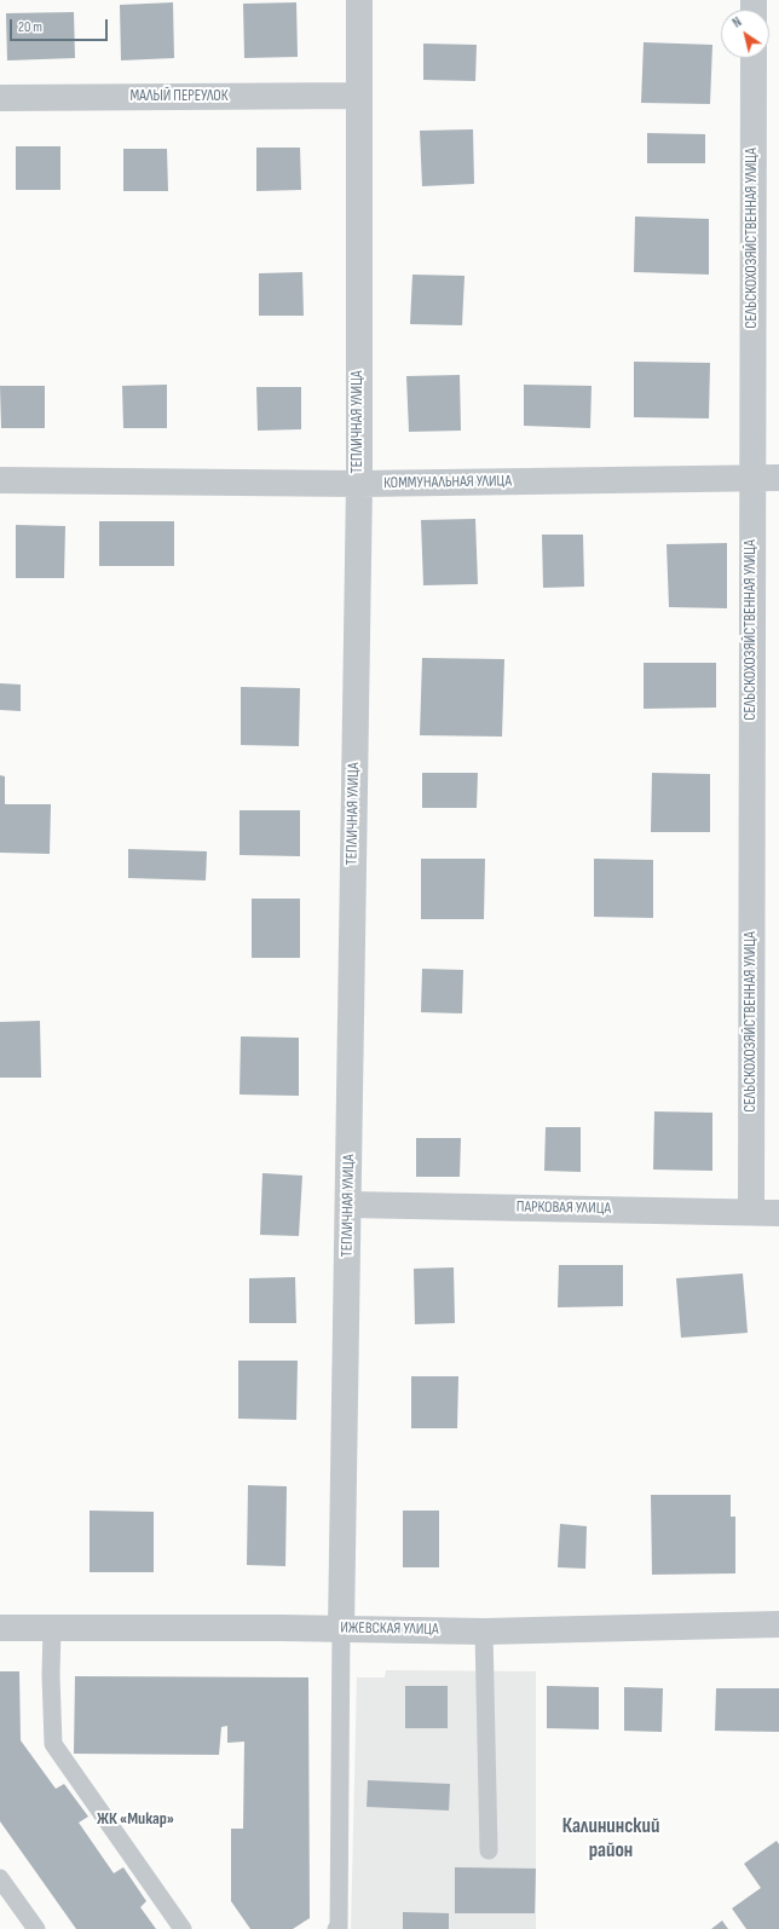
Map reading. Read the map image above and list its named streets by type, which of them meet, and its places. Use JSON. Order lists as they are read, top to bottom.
{
  "streets": {
    "street": [
      "МАЛЫЙ ПЕРЕУЛОК",
      "СЕЛЬСКОХОЗЯЙСТВЕННАЯ УЛИЦА",
      "ТЕПЛИЧНАЯ УЛИЦА",
      "КОММУНАЛЬНАЯ УЛИЦА",
      "ПАРКОВАЯ УЛИЦА",
      "ИЖЕВСКАЯ УЛИЦА"
    ]
  },
  "crossings": [
    ["МАЛЫЙ ПЕРЕУЛОК", "ТЕПЛИЧНАЯ УЛИЦА"],
    ["СЕЛЬСКОХОЗЯЙСТВЕННАЯ УЛИЦА", "КОММУНАЛЬНАЯ УЛИЦА"],
    ["СЕЛЬСКОХОЗЯЙСТВЕННАЯ УЛИЦА", "ПАРКОВАЯ УЛИЦА"],
    ["ТЕПЛИЧНАЯ УЛИЦА", "КОММУНАЛЬНАЯ УЛИЦА"],
    ["ТЕПЛИЧНАЯ УЛИЦА", "ПАРКОВАЯ УЛИЦА"],
    ["ТЕПЛИЧНАЯ УЛИЦА", "ИЖЕВСКАЯ УЛИЦА"]
  ],
  "districts": ["ЖК «Микар»", "Калининский район"],
  "scale_bar": "20 m",
  "north": "top left"
}
